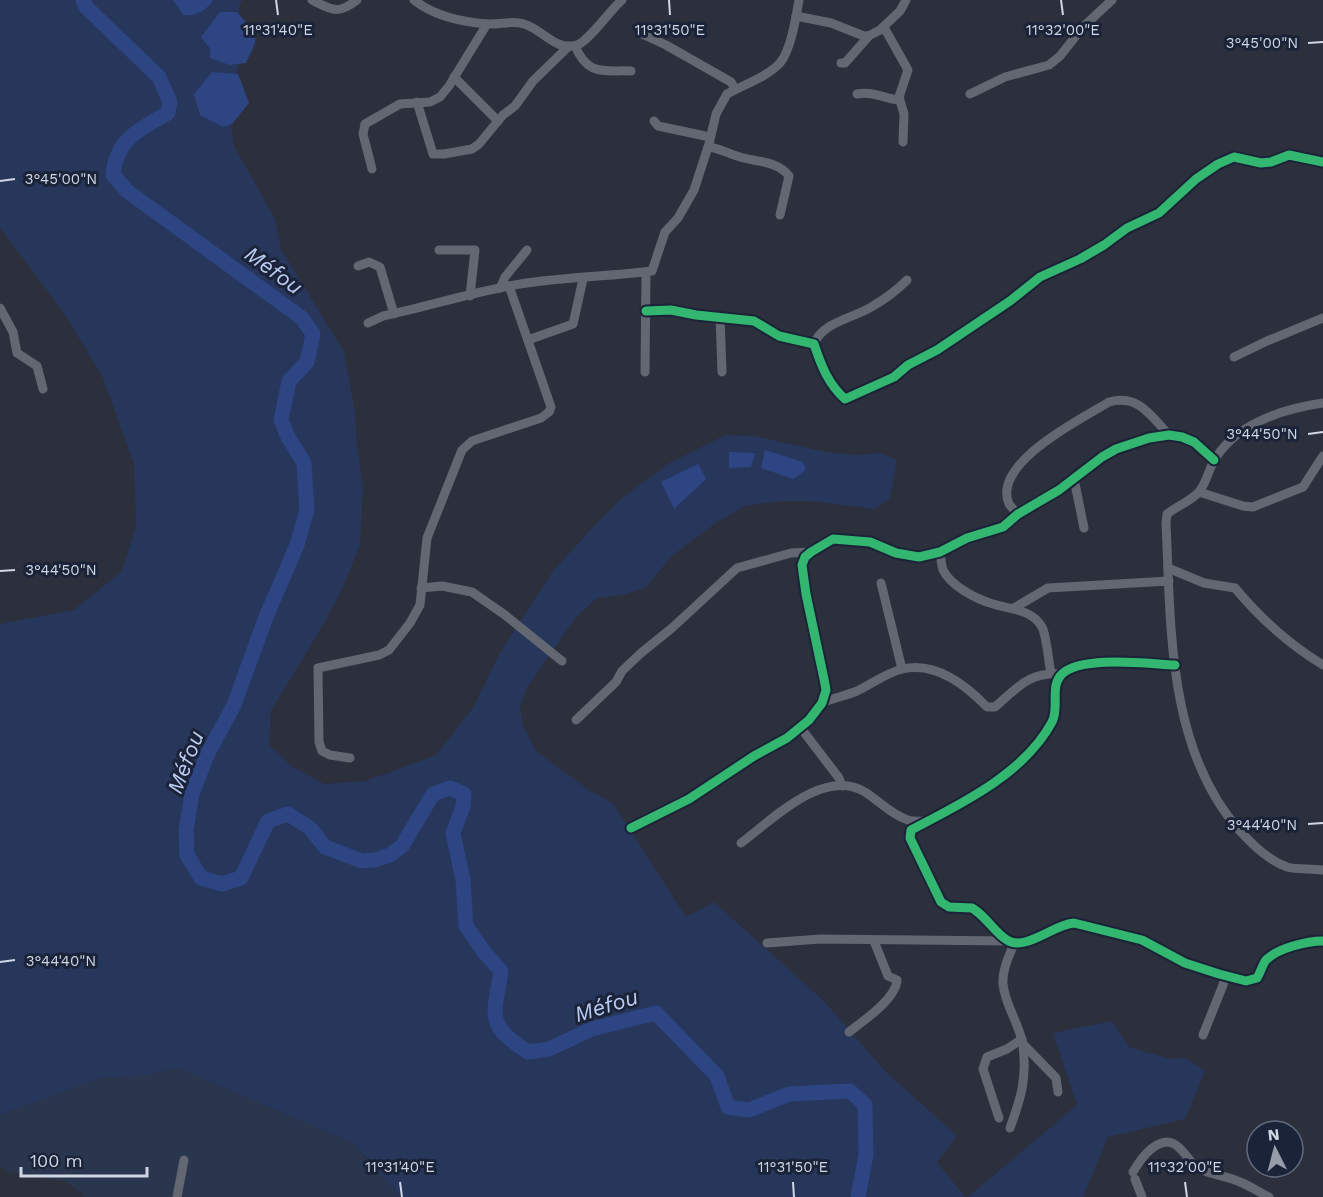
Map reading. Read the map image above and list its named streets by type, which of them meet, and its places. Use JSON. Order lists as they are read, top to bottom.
{
  "water": ["Méfou"],
  "scale_bar": "100 m",
  "north": "top",
  "coordinates": [
    "11°31'40\"E",
    "11°31'50\"E",
    "11°32'00\"E",
    "3°45'00\"N",
    "3°44'50\"N",
    "3°44'40\"N"
  ]
}
